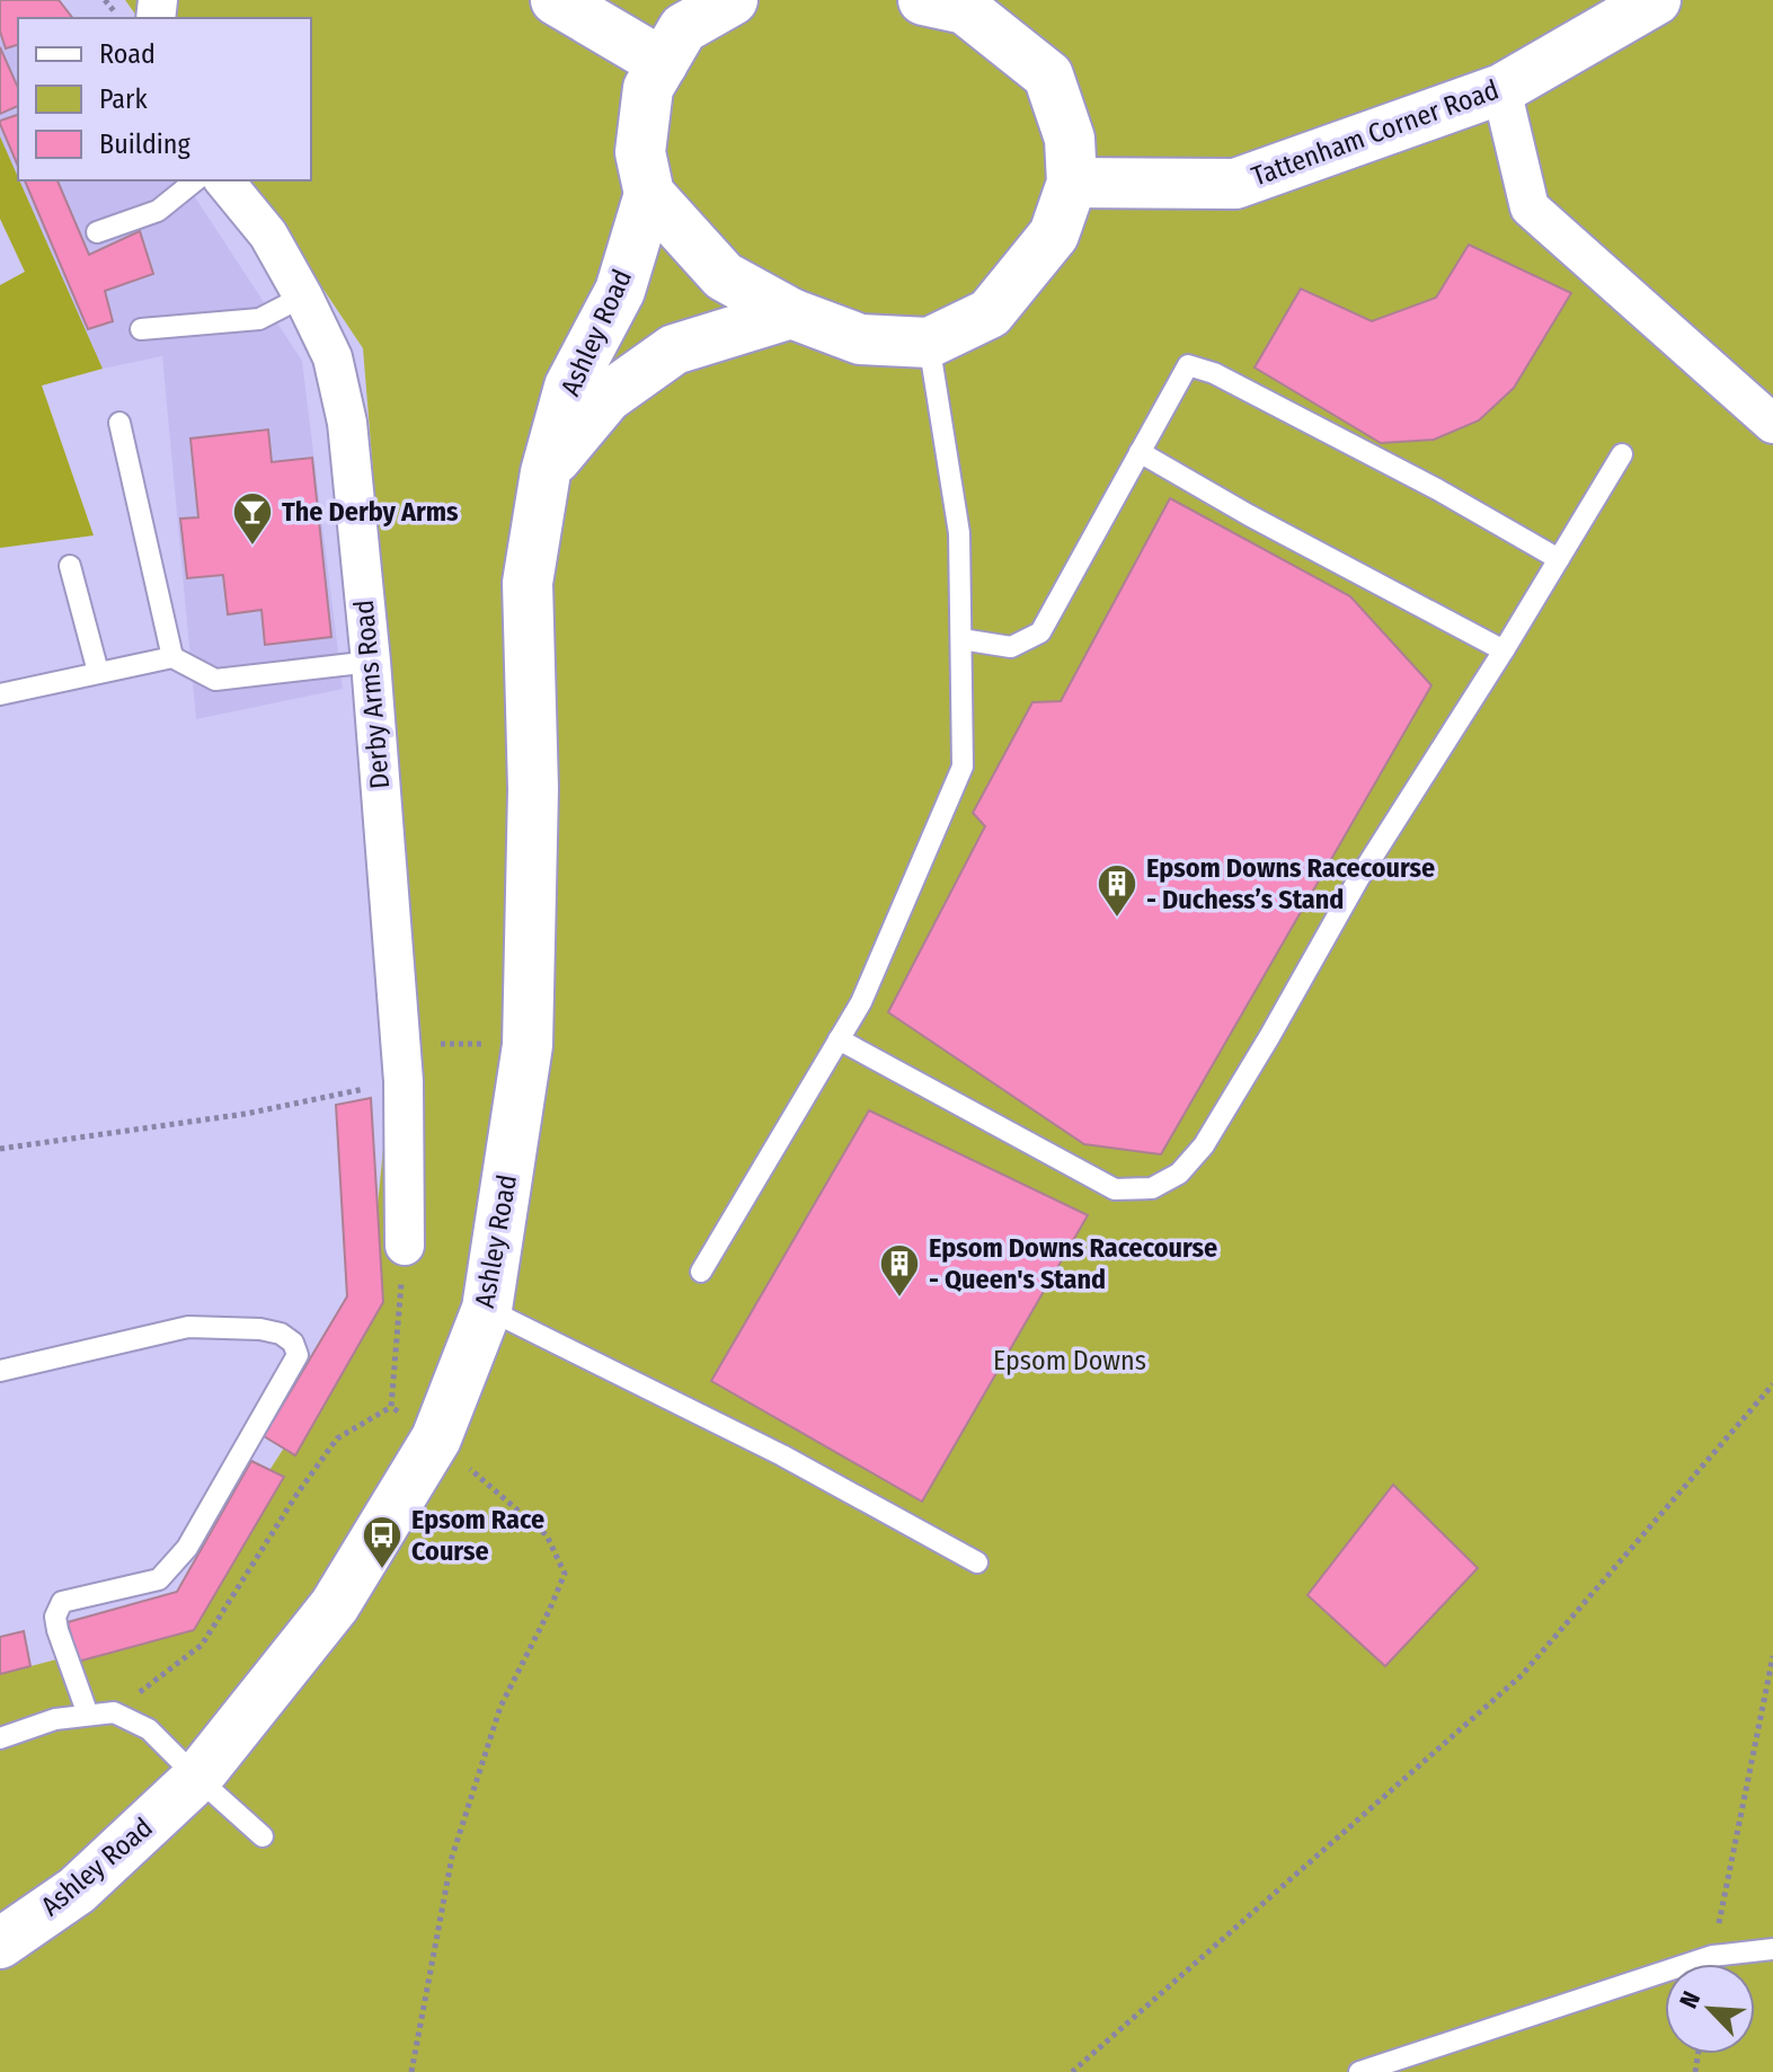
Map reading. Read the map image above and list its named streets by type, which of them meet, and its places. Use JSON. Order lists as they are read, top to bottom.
{
  "streets": {
    "main road": ["Tattenham Corner Road", "Ashley Road"],
    "street": ["Derby Arms Road"]
  },
  "parks": ["Epsom Downs"],
  "places": {
    "bar": ["The Derby Arms"],
    "building": ["Epsom Downs Racecourse - Duchess’s Stand", "Epsom Downs Racecourse - Queen's Stand"],
    "bus stop": ["Epsom Race Course"]
  },
  "legend": ["Road", "Park", "Building"],
  "north": "top left"
}
